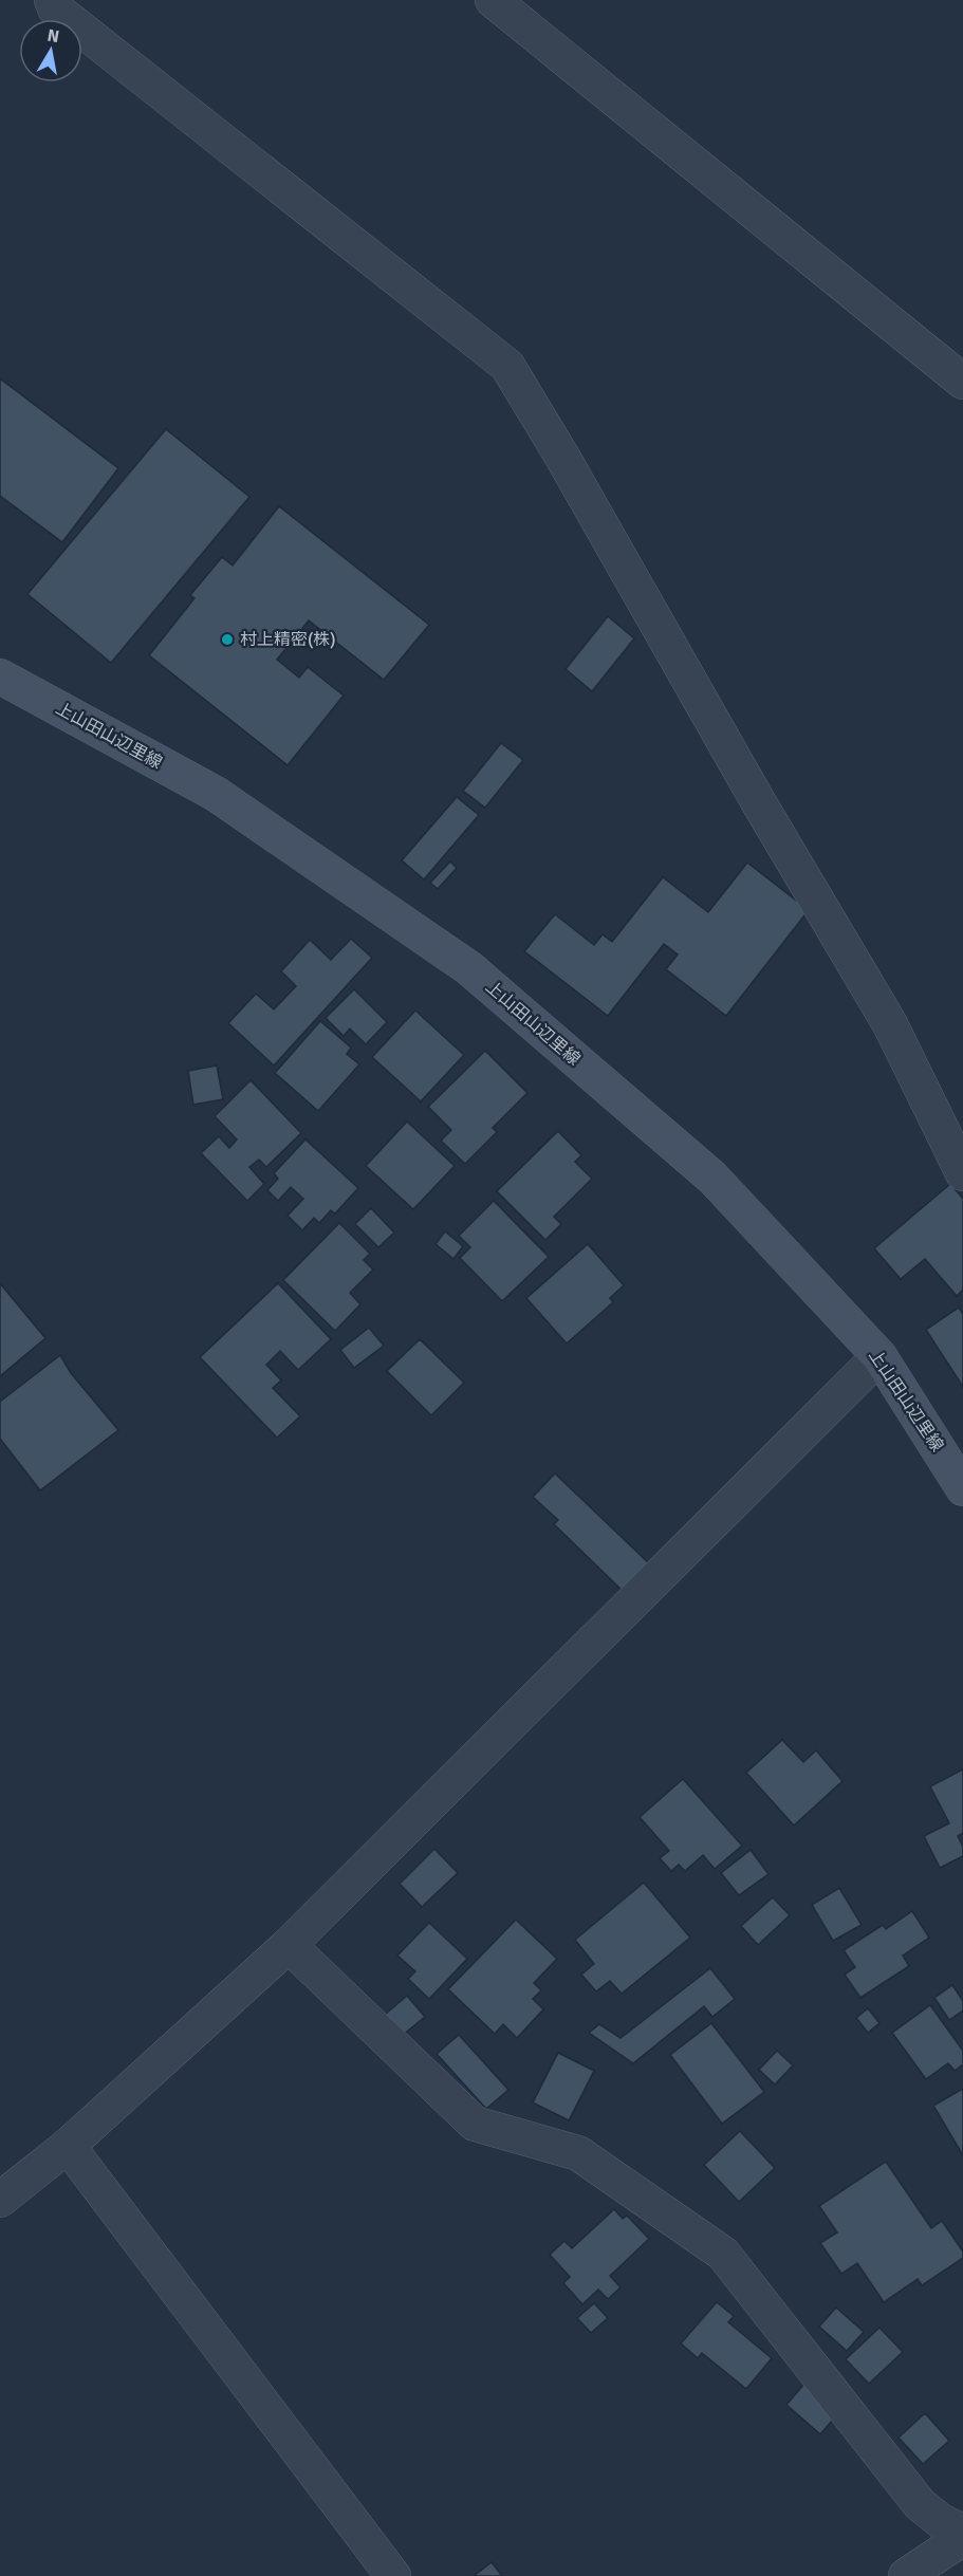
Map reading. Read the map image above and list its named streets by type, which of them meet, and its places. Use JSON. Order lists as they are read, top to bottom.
{
  "streets": {
    "main road": ["上山田山辺里線"]
  },
  "places": ["村上精密(株)"],
  "north": "top"
}
